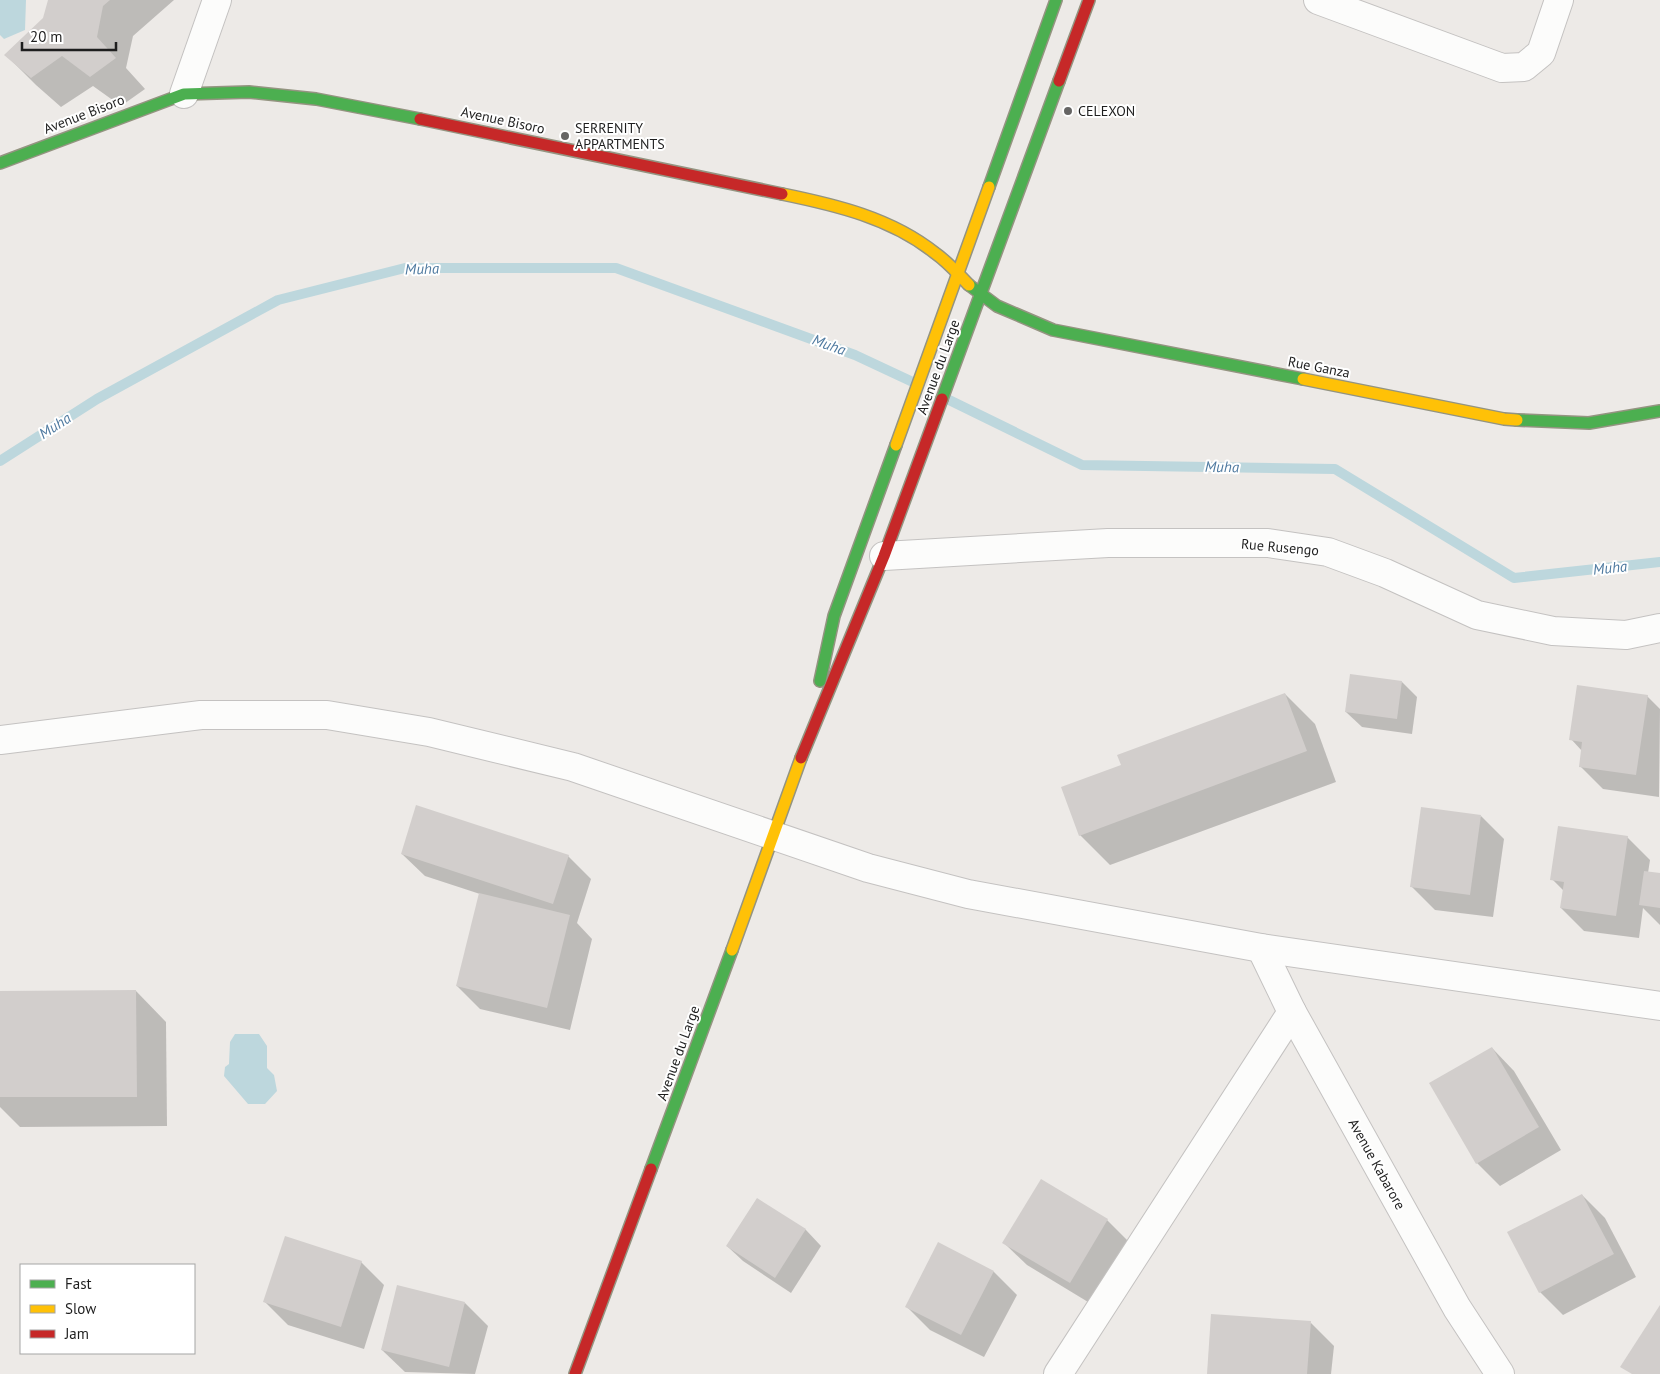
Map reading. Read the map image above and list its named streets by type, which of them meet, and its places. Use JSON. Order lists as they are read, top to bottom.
{
  "streets": {
    "main road": ["Avenue Bisoro", "Avenue du Large", "Rue Ganza"],
    "street": ["Rue Rusengo", "Avenue Kabarore"]
  },
  "crossings": [
    ["Avenue Bisoro", "Avenue du Large"],
    ["Avenue Bisoro", "Rue Ganza"],
    ["Avenue du Large", "Rue Ganza"],
    ["Avenue du Large", "Rue Rusengo"]
  ],
  "water": ["Muha"],
  "places": ["CELEXON", "SERRENITY APPARTMENTS"],
  "legend": ["Fast", "Slow", "Jam"],
  "scale_bar": "20 m"
}
